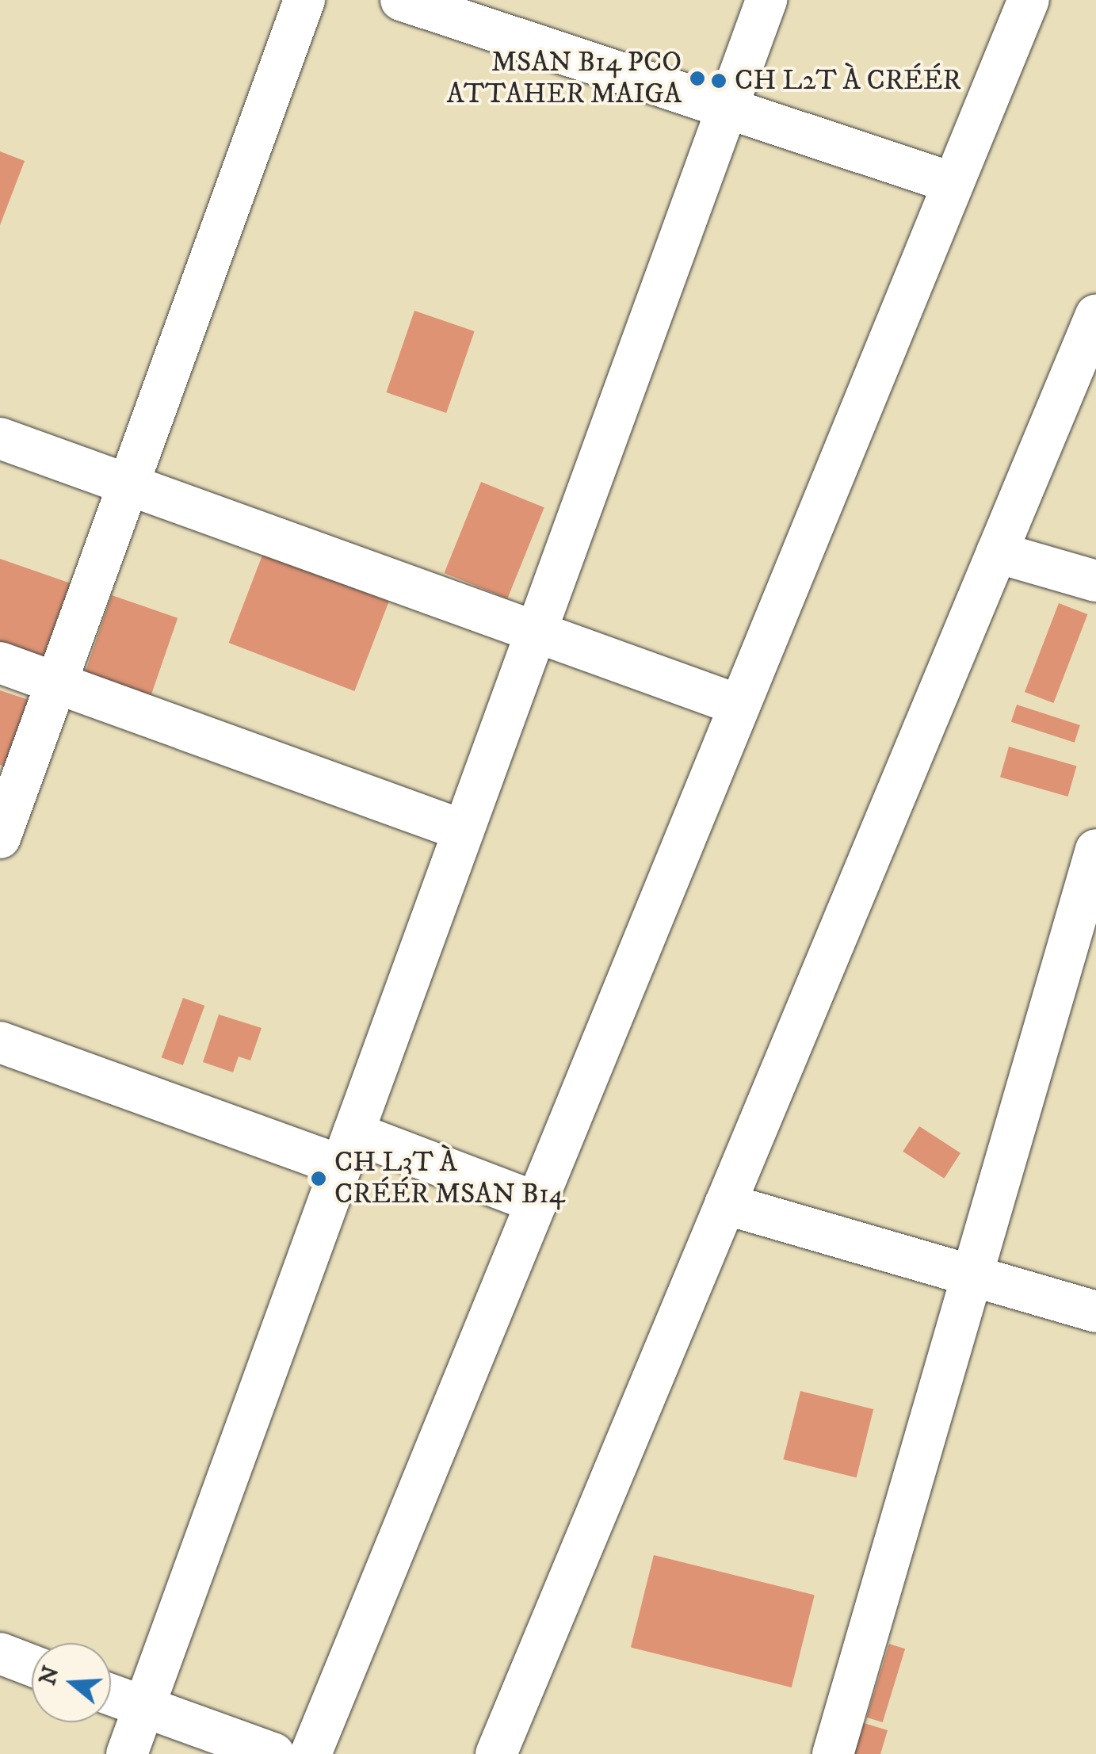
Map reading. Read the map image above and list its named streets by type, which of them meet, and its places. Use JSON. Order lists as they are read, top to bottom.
{
  "places": ["MSAN B14 PCO ATTAHER MAIGA", "CH L2T À CRÉÉR", "CH L3T À CRÉÉR MSAN B14"],
  "north": "left"
}
